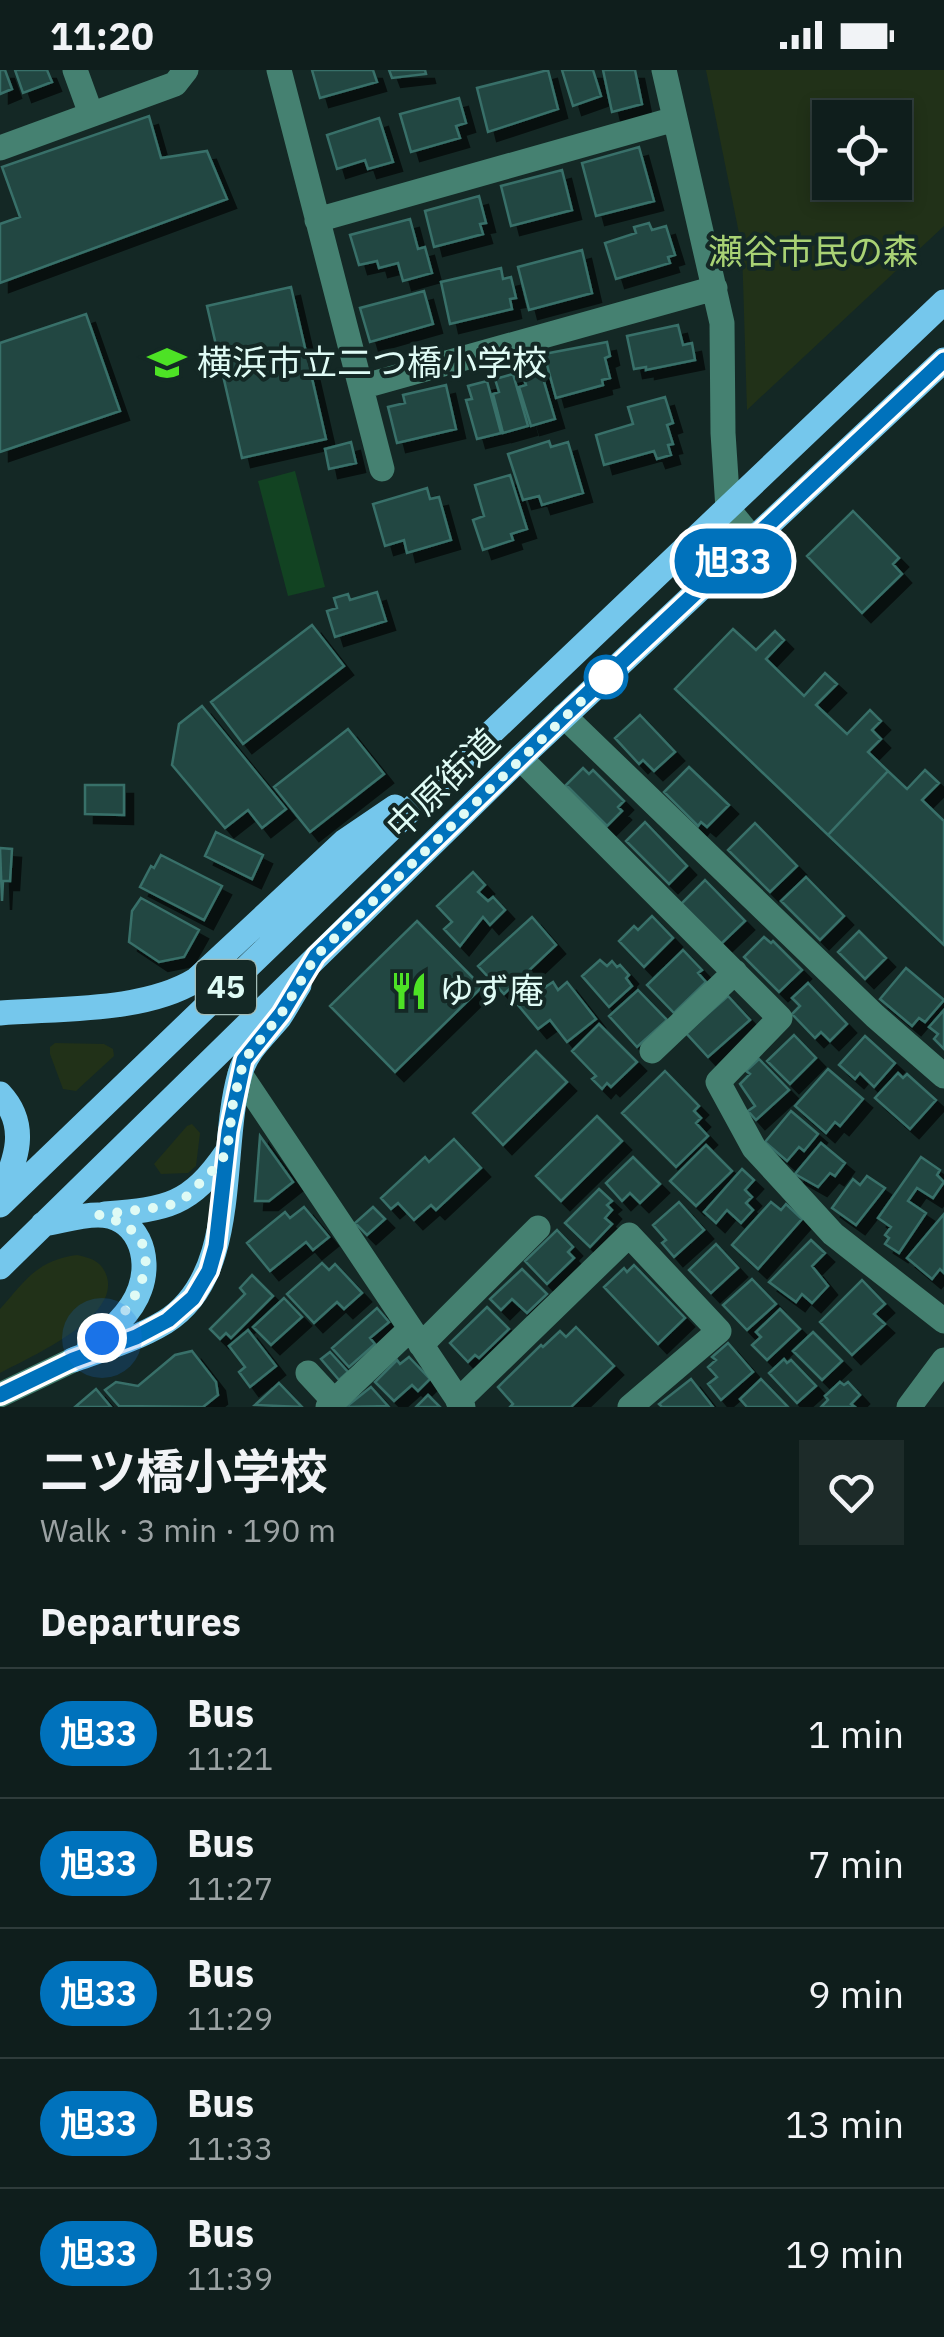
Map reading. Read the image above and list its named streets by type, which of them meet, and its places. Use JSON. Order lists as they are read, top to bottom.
{
  "streets": {
    "main road": ["中原街道", "45"]
  },
  "parks": ["瀬谷市民の森"],
  "places": {
    "school or university": ["横浜市立二つ橋小学校"],
    "restaurant": ["ゆず庵"]
  },
  "lines": ["bus line 旭33"],
  "page": {
    "status": "11:20",
    "on_map": "旭33",
    "heading": [
      ["二ツ橋小学校", "Walk · 3 min · 190 m"],
      "Departures"
    ],
    "list": [
      {
        "mark": "旭33",
        "name": "Bus",
        "note": "11:21",
        "value": "1 min"
      },
      {
        "mark": "旭33",
        "name": "Bus",
        "note": "11:27",
        "value": "7 min"
      },
      {
        "mark": "旭33",
        "name": "Bus",
        "note": "11:29",
        "value": "9 min"
      },
      {
        "mark": "旭33",
        "name": "Bus",
        "note": "11:33",
        "value": "13 min"
      },
      {
        "mark": "旭33",
        "name": "Bus",
        "note": "11:39",
        "value": "19 min"
      }
    ]
  }
}
